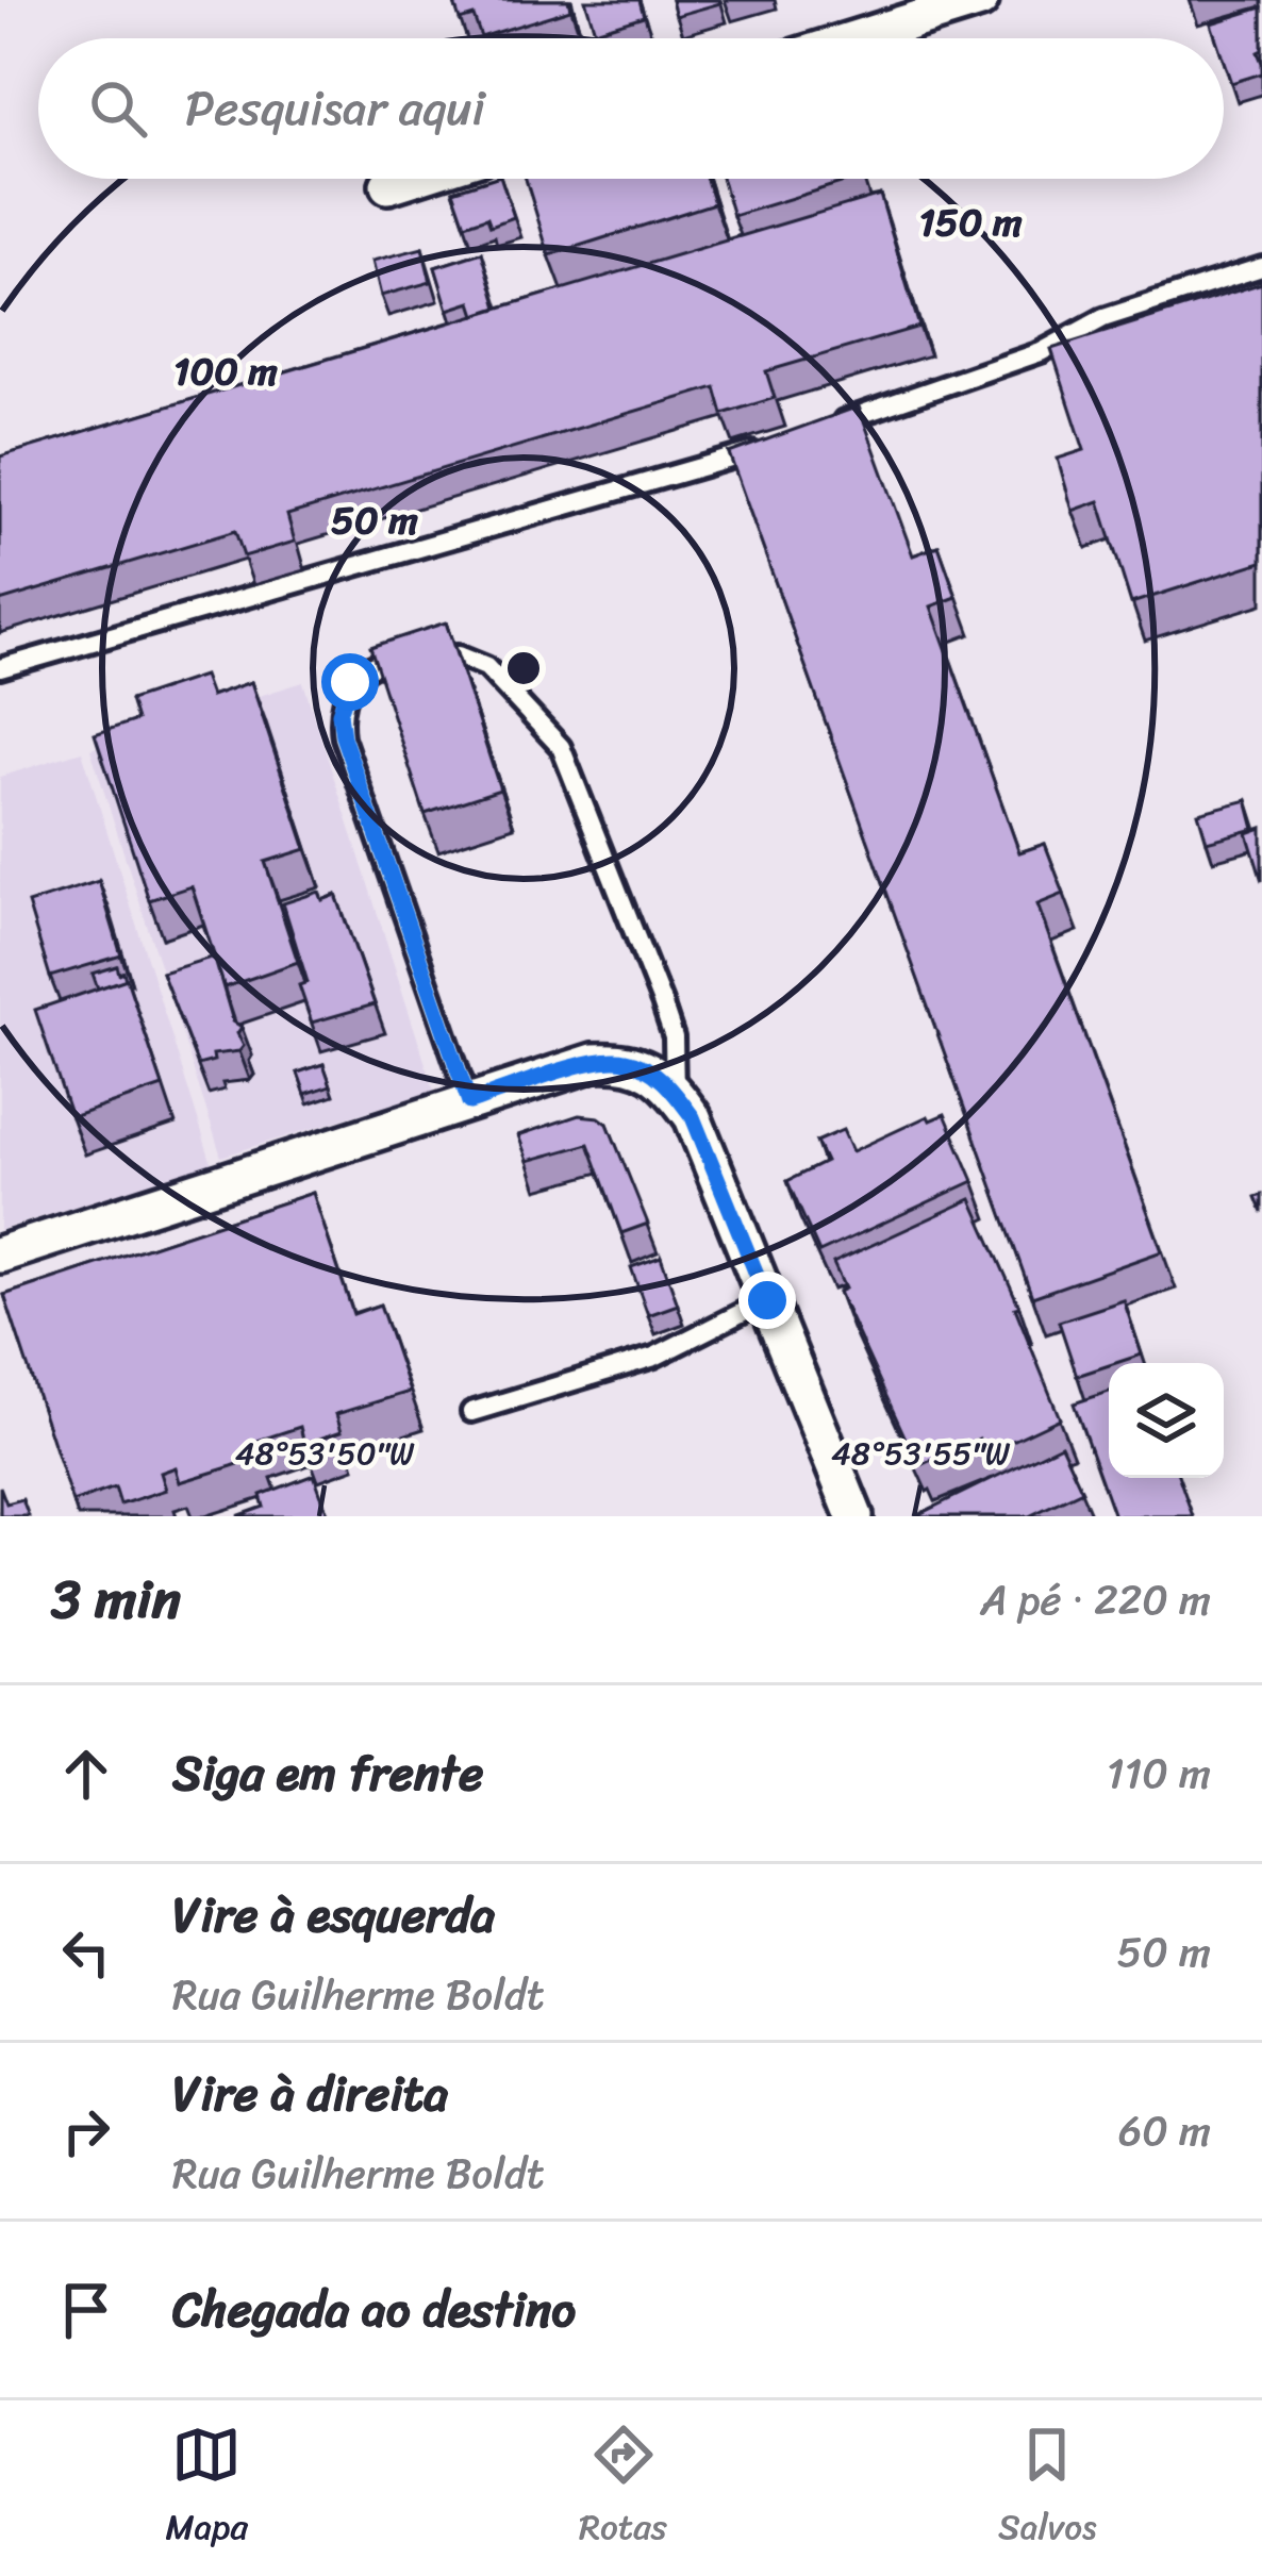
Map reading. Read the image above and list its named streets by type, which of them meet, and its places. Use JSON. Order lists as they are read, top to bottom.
{
  "page": {
    "search": "Pesquisar aqui",
    "heading": ["3 min", "A pé · 220 m"],
    "list": [
      ["Siga em frente", "110 m"],
      ["Vire à esquerda", "Rua Guilherme Boldt", "50 m"],
      ["Vire à direita", "Rua Guilherme Boldt", "60 m"],
      "Chegada ao destino"
    ],
    "nav": ["Mapa", "Rotas", "Salvos"]
  },
  "coordinates": ["48°53'50\"W", "48°53'55\"W"],
  "rings": ["150 m", "100 m", "50 m"]
}
